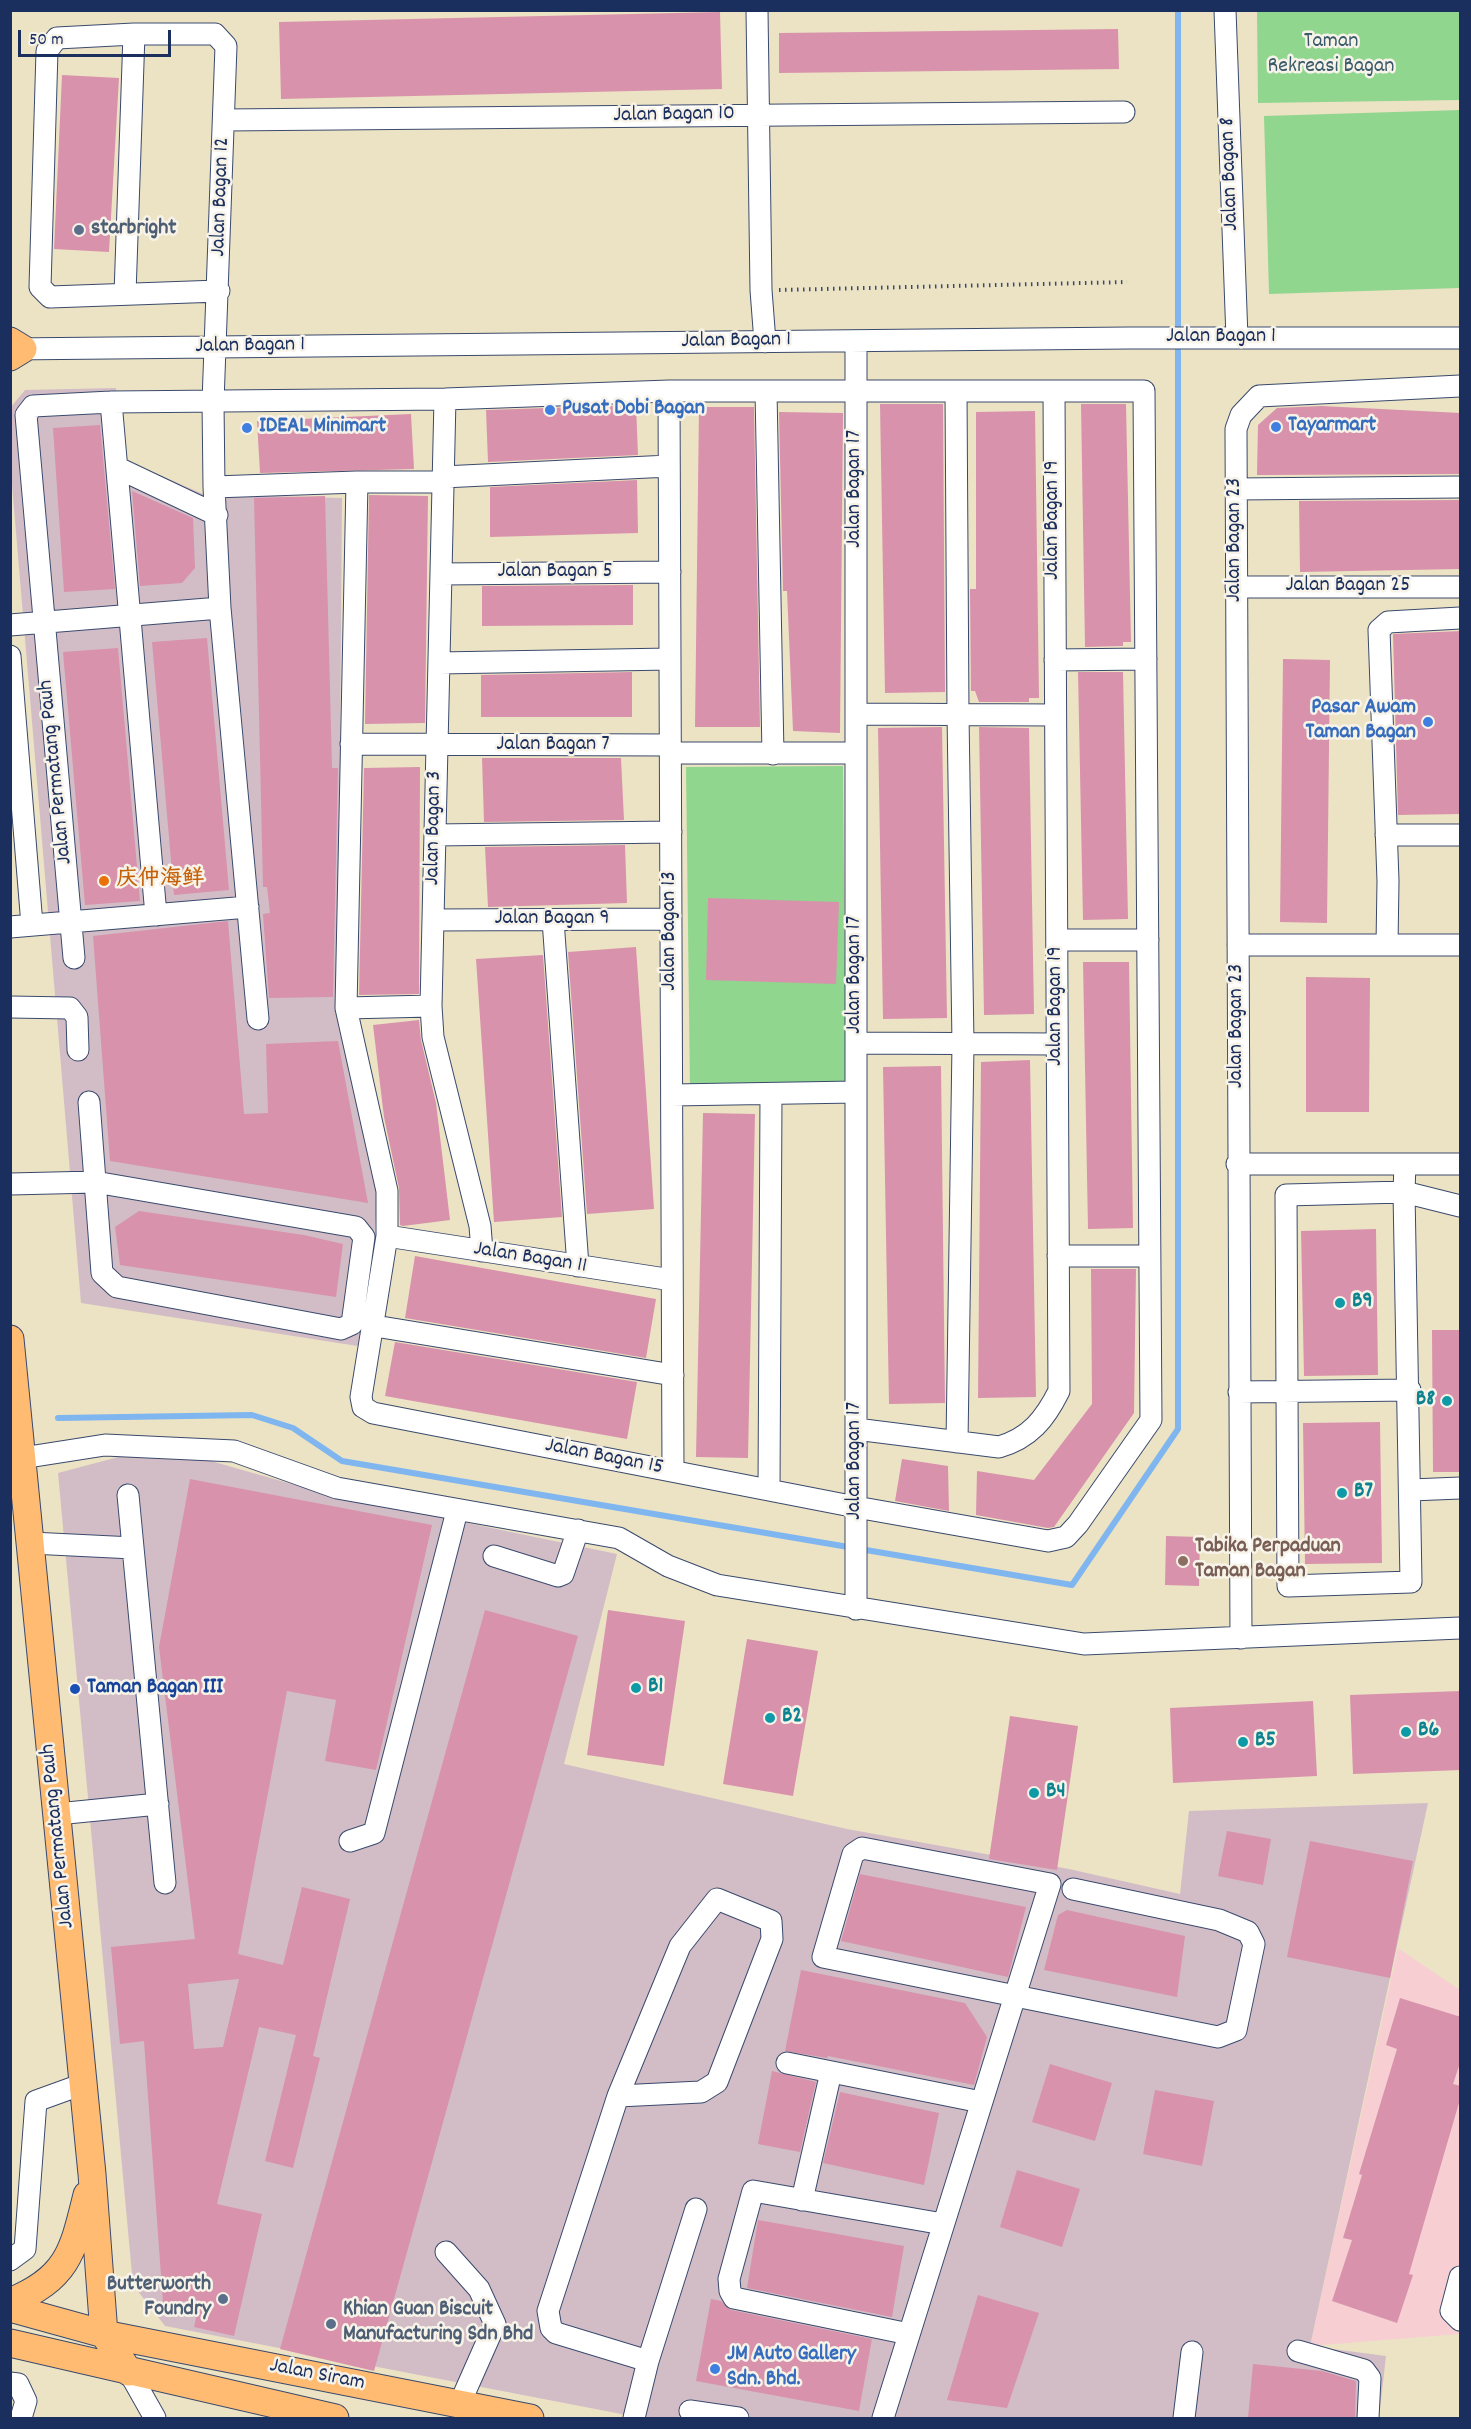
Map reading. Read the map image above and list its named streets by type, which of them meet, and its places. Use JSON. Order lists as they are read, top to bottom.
{
  "streets": {
    "main road": ["Jalan Permatang Pauh", "Jalan Siram"],
    "street": [
      "Jalan Bagan 10",
      "Jalan Bagan 8",
      "Jalan Bagan 12",
      "Jalan Bagan 1",
      "Jalan Bagan 17",
      "Jalan Bagan 19",
      "Jalan Bagan 23",
      "Jalan Bagan 5",
      "Jalan Bagan 25",
      "Jalan Bagan 7",
      "Jalan Bagan 3",
      "Jalan Bagan 9",
      "Jalan Bagan 13",
      "Jalan Bagan 11",
      "Jalan Bagan 15"
    ]
  },
  "crossings": [
    ["Jalan Bagan 10", "Jalan Bagan 12"],
    ["Jalan Bagan 8", "Jalan Bagan 1"],
    ["Jalan Bagan 12", "Jalan Bagan 1"],
    ["Jalan Bagan 1", "Jalan Bagan 17"],
    ["Jalan Bagan 17", "Jalan Bagan 19"],
    ["Jalan Bagan 17", "Jalan Bagan 7"],
    ["Jalan Bagan 17", "Jalan Bagan 15"],
    ["Jalan Bagan 19", "Jalan Bagan 15"],
    ["Jalan Bagan 23", "Jalan Bagan 25"],
    ["Jalan Bagan 5", "Jalan Bagan 3"],
    ["Jalan Bagan 5", "Jalan Bagan 13"],
    ["Jalan Bagan 7", "Jalan Bagan 3"],
    ["Jalan Bagan 7", "Jalan Bagan 13"],
    ["Jalan Permatang Pauh", "Jalan Siram"],
    ["Jalan Bagan 3", "Jalan Bagan 9"],
    ["Jalan Bagan 3", "Jalan Bagan 11"],
    ["Jalan Bagan 9", "Jalan Bagan 13"],
    ["Jalan Bagan 13", "Jalan Bagan 11"],
    ["Jalan Bagan 13", "Jalan Bagan 15"]
  ],
  "parks": ["Taman Rekreasi Bagan"],
  "places": [
    "starbright",
    "Pusat Dobi Bagan",
    "Tayarmart",
    "IDEAL Minimart",
    "Pasar Awam Taman Bagan",
    "庆仲海鲜",
    "B9",
    "B8",
    "B7",
    "Tabika Perpaduan Taman Bagan",
    "B1",
    "Taman Bagan III",
    "B2",
    "B6",
    "B5",
    "B4",
    "Butterworth Foundry",
    "Khian Guan Biscuit Manufacturing Sdn Bhd",
    "JM Auto Gallery Sdn. Bhd."
  ],
  "scale_bar": "50 m"
}
